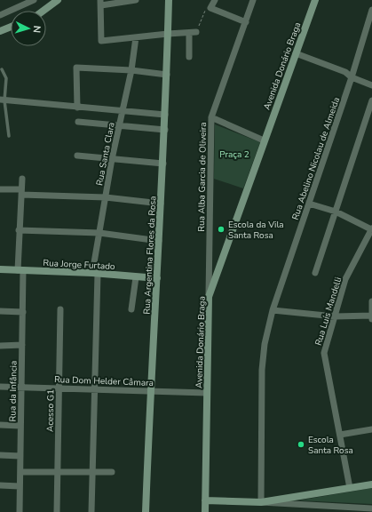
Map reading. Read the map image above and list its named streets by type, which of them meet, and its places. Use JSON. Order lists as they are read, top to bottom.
{
  "streets": {
    "street": [
      "Avenida Donário Braga",
      "Rua Santa Clara",
      "Rua Abelino Nicolau de Almeida",
      "Rua Alba Garcia de Oliveira",
      "Rua Argentina Flores da Rosa",
      "Rua Jorge Furtado",
      "Rua Luís Mandelli",
      "Rua Dom Helder Câmara",
      "Rua da Infância",
      "Acesso G1"
    ]
  },
  "crossings": [
    ["Avenida Donário Braga", "Rua Alba Garcia de Oliveira"],
    ["Avenida Donário Braga", "Rua Dom Helder Câmara"],
    ["Rua Santa Clara", "Rua Jorge Furtado"],
    ["Rua Santa Clara", "Rua Dom Helder Câmara"],
    ["Rua Argentina Flores da Rosa", "Rua Jorge Furtado"],
    ["Rua Argentina Flores da Rosa", "Rua Dom Helder Câmara"],
    ["Rua Jorge Furtado", "Rua da Infância"],
    ["Rua Dom Helder Câmara", "Rua da Infância"],
    ["Rua Dom Helder Câmara", "Acesso G1"]
  ],
  "parks": ["Praça 2"],
  "places": ["Escola da Vila Santa Rosa", "Escola Santa Rosa"],
  "north": "right"
}
